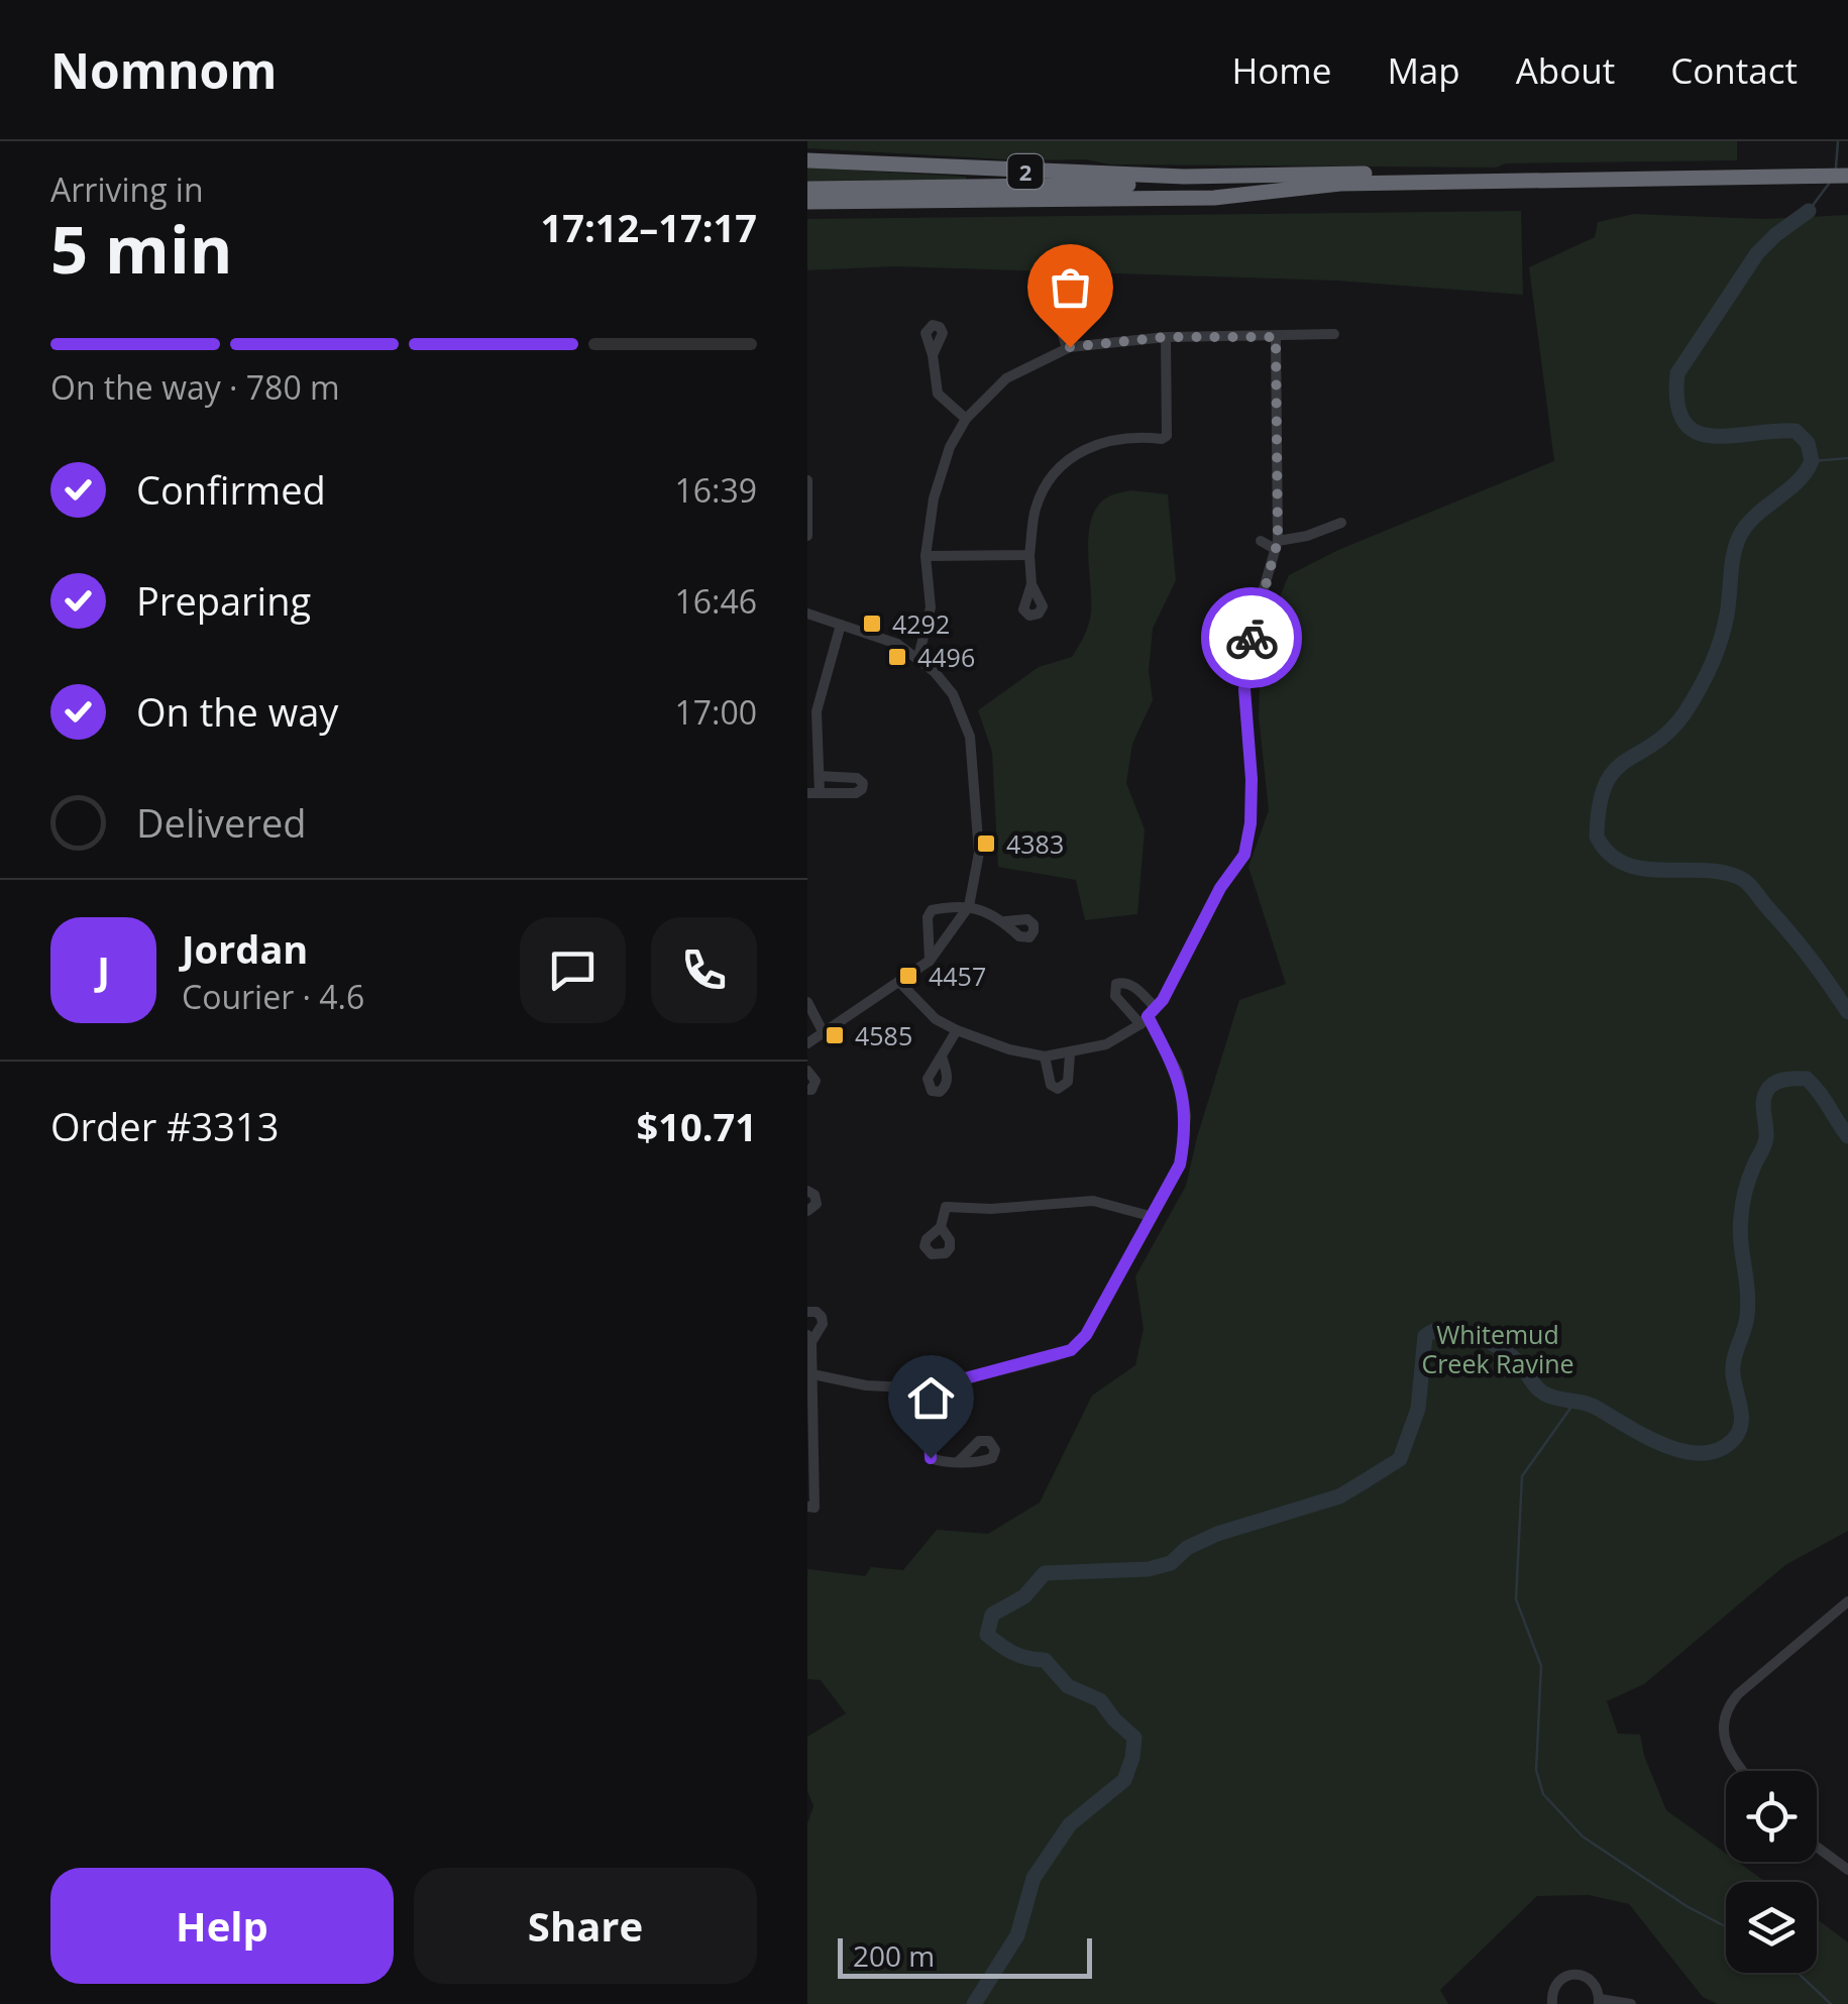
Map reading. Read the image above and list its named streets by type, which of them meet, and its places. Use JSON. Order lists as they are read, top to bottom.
{
  "streets": {
    "highway": ["2"]
  },
  "parks": ["Whitemud Creek Ravine"],
  "places": {
    "transit": [
      "4292",
      "4496",
      "4383",
      "4457",
      "4585"
    ]
  },
  "scale_bar": "200 m",
  "page": {
    "header": "Nomnom",
    "nav": [
      "Home",
      "Map",
      "About",
      "Contact"
    ],
    "heading": ["5 min", "Arriving in", "17:12–17:17"],
    "panel": [
      "Jordan",
      "Courier · 4.6",
      "Order #3313",
      "$10.71"
    ],
    "bar": "On the way · 780 m",
    "list": [
      ["Confirmed", "16:39"],
      ["Preparing", "16:46"],
      ["On the way", "17:00"],
      "Delivered"
    ],
    "round": "J",
    "buttons": ["Help", "Share"],
    "scale": "200 m"
  }
}
